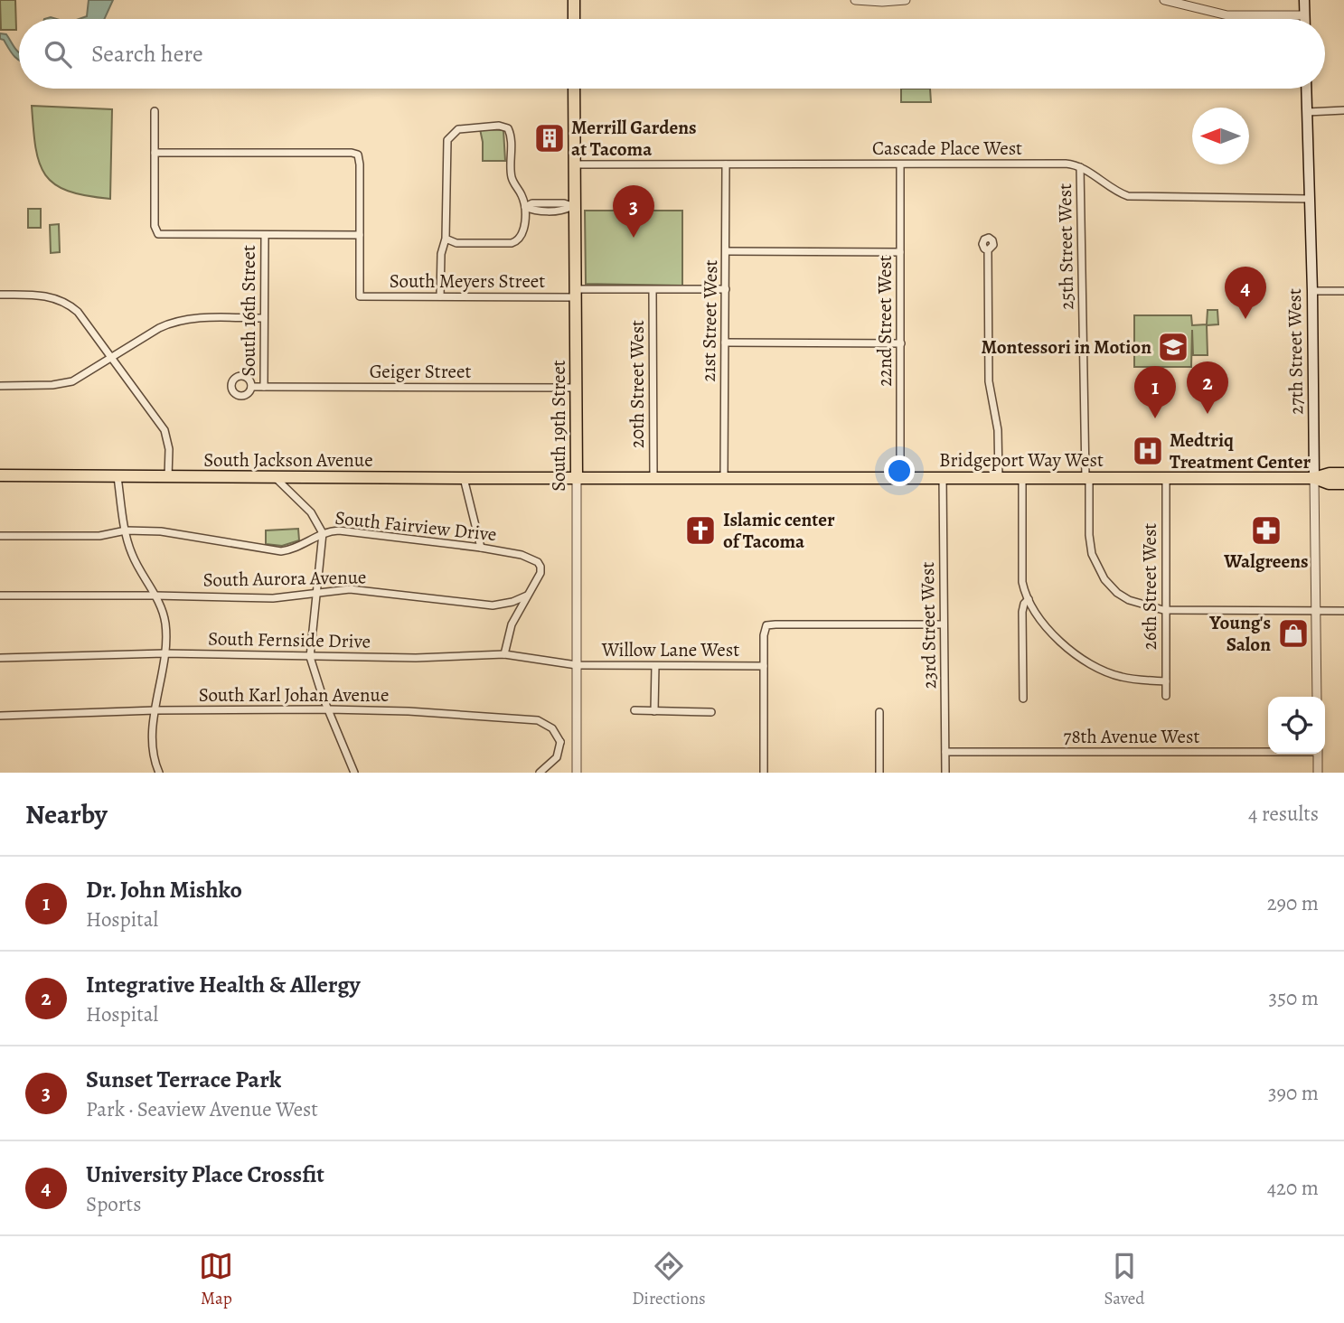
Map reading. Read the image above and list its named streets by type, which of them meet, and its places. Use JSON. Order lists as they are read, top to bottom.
{
  "streets": {
    "main road": [
      "27th Street West",
      "South 19th Street",
      "South Jackson Avenue",
      "Bridgeport Way West"
    ],
    "street": [
      "Cascade Place West",
      "25th Street West",
      "South Meyers Street",
      "South 16th Street",
      "21st Street West",
      "22nd Street West",
      "Geiger Street",
      "20th Street West",
      "South Fairview Drive",
      "South Aurora Avenue",
      "26th Street West",
      "23rd Street West",
      "South Fernside Drive",
      "Willow Lane West",
      "South Karl Johan Avenue",
      "78th Avenue West"
    ]
  },
  "crossings": [
    ["Cascade Place West", "25th Street West"],
    ["Cascade Place West", "21st Street West"],
    ["Cascade Place West", "22nd Street West"],
    ["Cascade Place West", "27th Street West"],
    ["Cascade Place West", "South 19th Street"],
    ["25th Street West", "27th Street West"],
    ["25th Street West", "Bridgeport Way West"],
    ["25th Street West", "26th Street West"],
    ["South Meyers Street", "21st Street West"],
    ["South Meyers Street", "20th Street West"],
    ["South Meyers Street", "South 19th Street"],
    ["South 16th Street", "Geiger Street"],
    ["21st Street West", "Bridgeport Way West"],
    ["22nd Street West", "Bridgeport Way West"],
    ["27th Street West", "Bridgeport Way West"],
    ["Geiger Street", "South 19th Street"],
    ["20th Street West", "Bridgeport Way West"],
    ["South 19th Street", "South Jackson Avenue"],
    ["South 19th Street", "Bridgeport Way West"],
    ["South 19th Street", "South Fernside Drive"],
    ["South 19th Street", "Willow Lane West"],
    ["South Jackson Avenue", "Bridgeport Way West"],
    ["Bridgeport Way West", "26th Street West"],
    ["Bridgeport Way West", "23rd Street West"],
    ["South Fairview Drive", "South Aurora Avenue"],
    ["23rd Street West", "78th Avenue West"],
    ["South Fernside Drive", "Willow Lane West"]
  ],
  "places": {
    "building": ["Merrill Gardens at Tacoma"],
    "school or university": ["Montessori in Motion"],
    "hospital": ["Medtriq Treatment Center"],
    "church": ["Islamic center of Tacoma"],
    "pharmacy": ["Walgreens"],
    "shop": ["Young's Salon"]
  },
  "north": "left",
  "page": {
    "search": "Search here",
    "pins": [
      "3",
      "4",
      "2",
      "1"
    ],
    "heading": ["Nearby", "4 results"],
    "list": [
      {
        "mark": "1",
        "name": "Dr. John Mishko",
        "note": "Hospital",
        "value": "290 m"
      },
      {
        "mark": "2",
        "name": "Integrative Health & Allergy",
        "note": "Hospital",
        "value": "350 m"
      },
      {
        "mark": "3",
        "name": "Sunset Terrace Park",
        "note": "Park · Seaview Avenue West",
        "value": "390 m"
      },
      {
        "mark": "4",
        "name": "University Place Crossfit",
        "note": "Sports",
        "value": "420 m"
      }
    ],
    "nav": ["Map", "Directions", "Saved"]
  }
}
